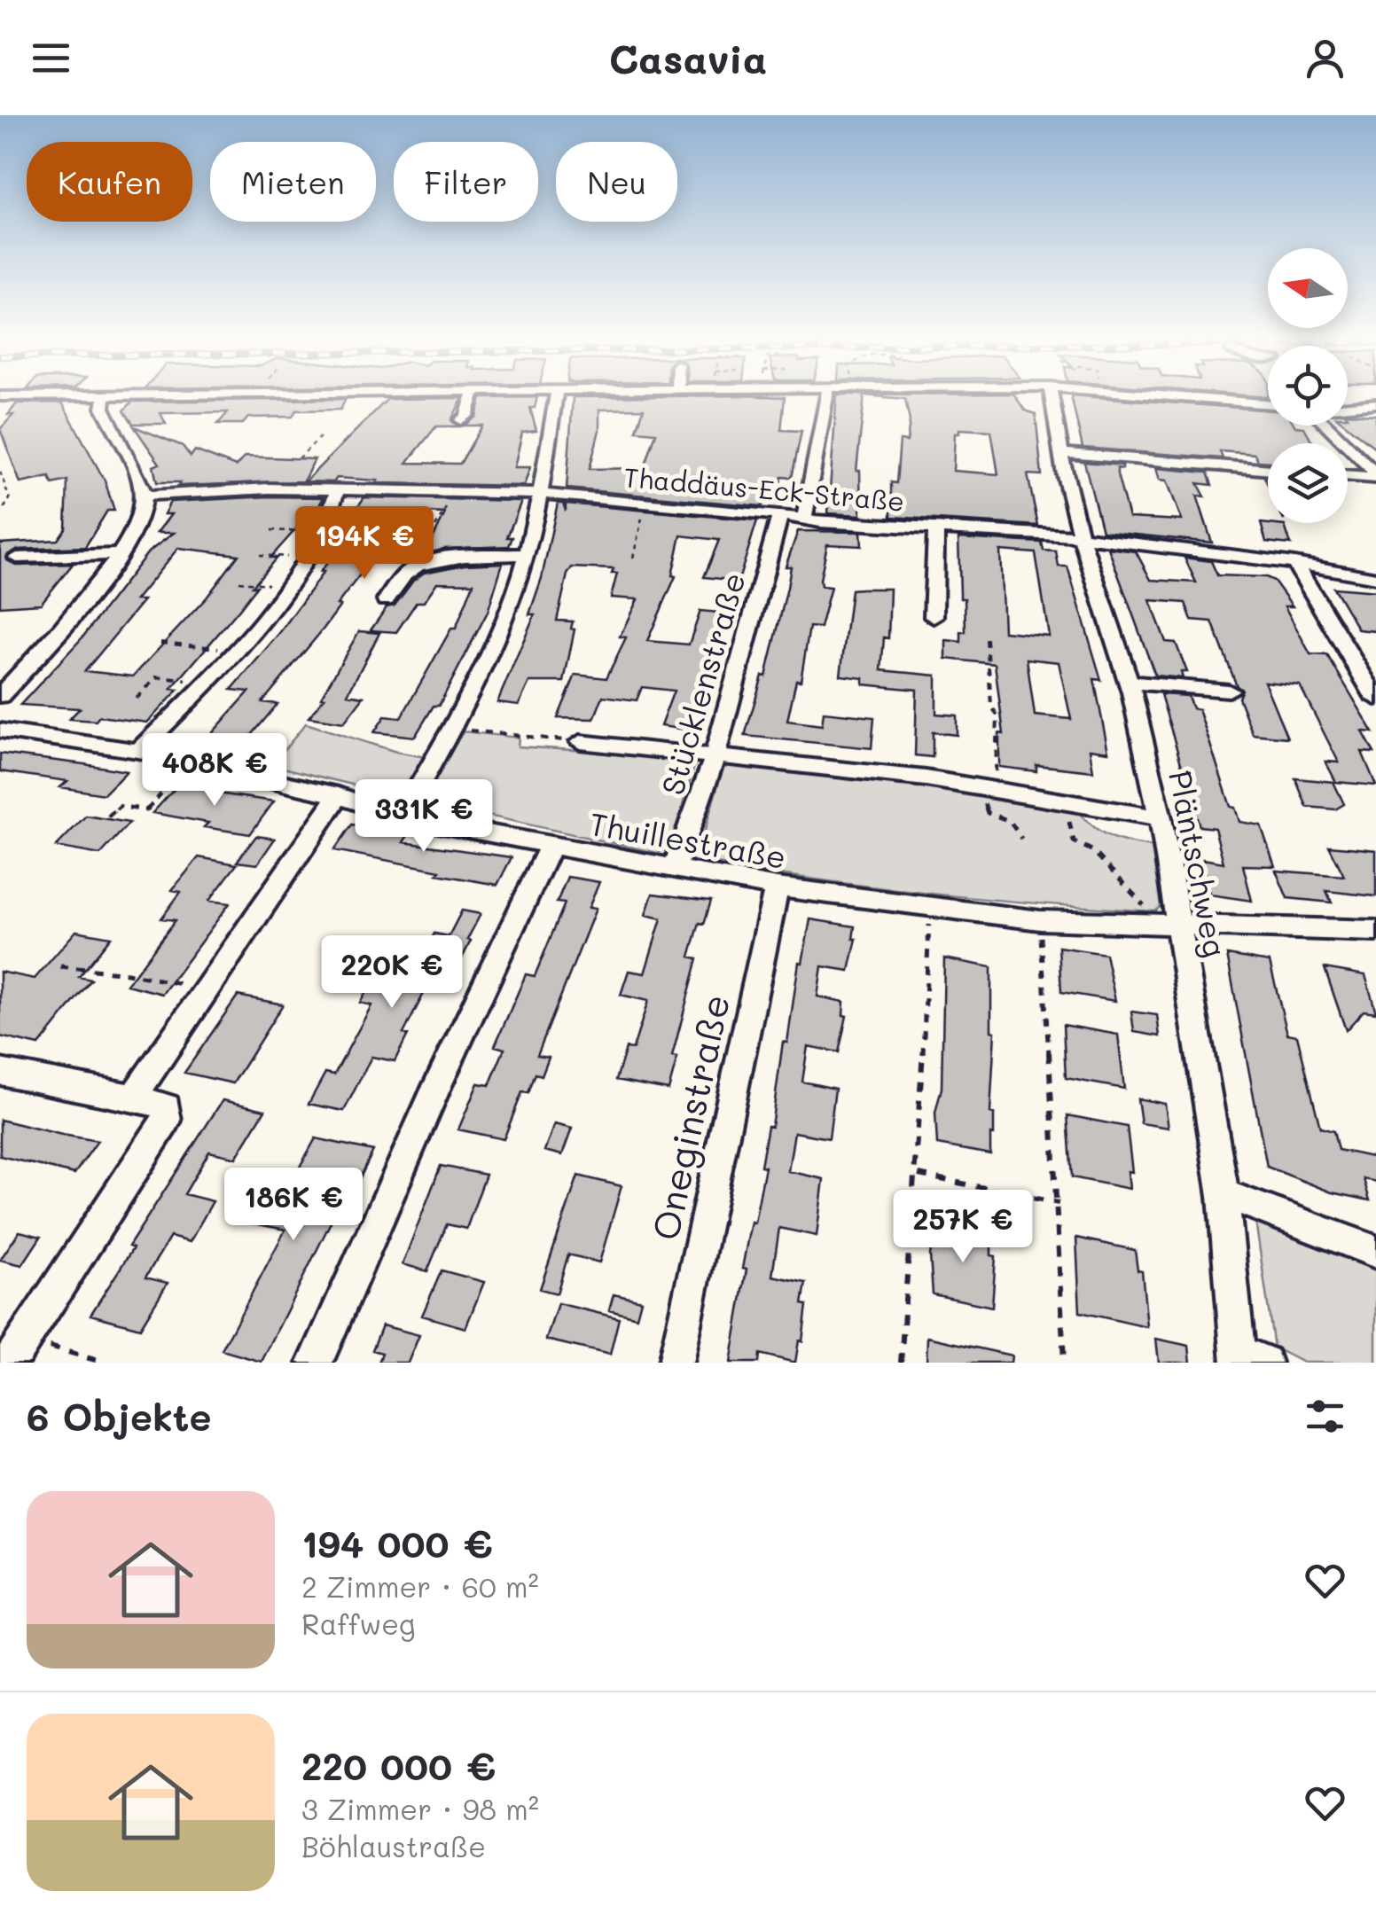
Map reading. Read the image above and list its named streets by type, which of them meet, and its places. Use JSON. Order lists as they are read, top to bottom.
{
  "streets": {
    "street": [
      "Thaddäus-Eck-Straße",
      "Stücklenstraße",
      "Thuillestraße",
      "Pläntschweg",
      "Oneginstraße"
    ]
  },
  "crossings": [
    ["Thaddäus-Eck-Straße", "Stücklenstraße"],
    ["Thaddäus-Eck-Straße", "Pläntschweg"],
    ["Stücklenstraße", "Thuillestraße"],
    ["Thuillestraße", "Pläntschweg"],
    ["Thuillestraße", "Oneginstraße"]
  ],
  "north": "left",
  "page": {
    "header": "Casavia",
    "chip": [
      "Kaufen",
      "Mieten",
      "Filter",
      "Neu"
    ],
    "price": [
      "194K €",
      "408K €",
      "331K €",
      "220K €",
      "186K €",
      "257K €"
    ],
    "heading": "6 Objekte",
    "list": [
      {
        "name": "194 000 €",
        "note": "2 Zimmer · 60 m² · Raffweg"
      },
      {
        "name": "220 000 €",
        "note": "3 Zimmer · 98 m² · Böhlaustraße"
      }
    ]
  }
}
